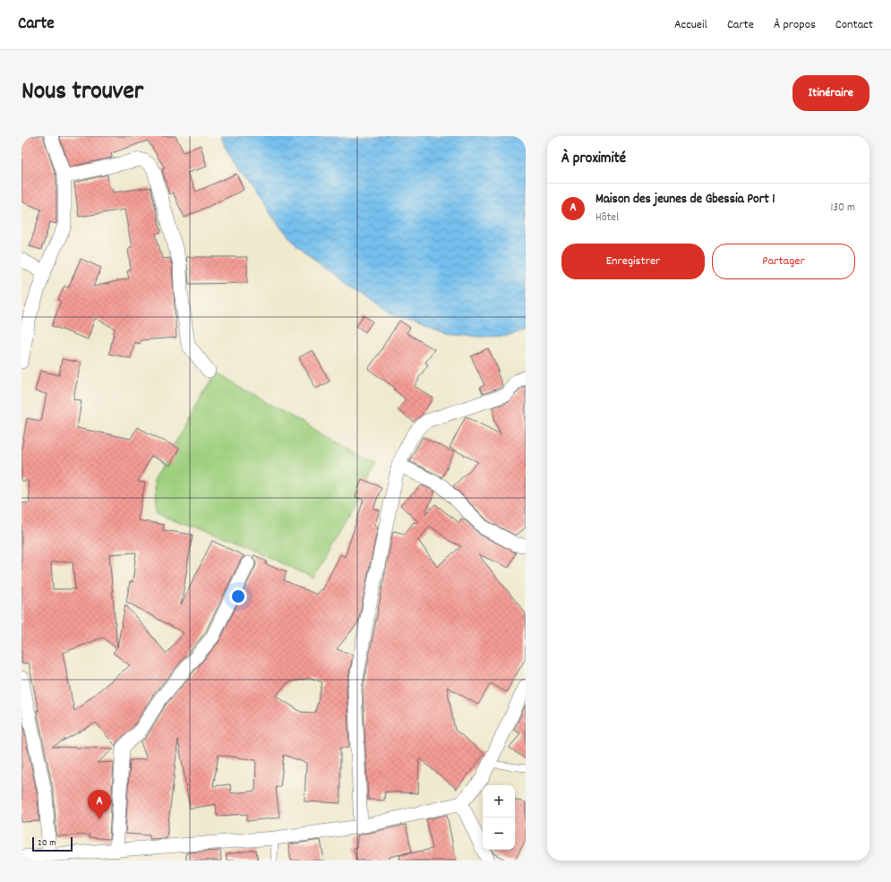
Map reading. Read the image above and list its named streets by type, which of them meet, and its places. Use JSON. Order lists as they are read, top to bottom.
{
  "scale_bar": "20 m",
  "page": {
    "header": "Carte",
    "nav": [
      "Accueil",
      "Carte",
      "À propos",
      "Contact"
    ],
    "title": "Nous trouver",
    "buttons": [
      "Itinéraire",
      ["Enregistrer", "Partager"]
    ],
    "heading": "À proximité",
    "list": [
      {
        "mark": "A",
        "name": "Maison des jeunes de Gbessia Port 1",
        "note": "Hôtel",
        "value": "130 m"
      }
    ],
    "map_buttons": ["+", "−"],
    "pins": "A",
    "scale": "20 m"
  }
}
